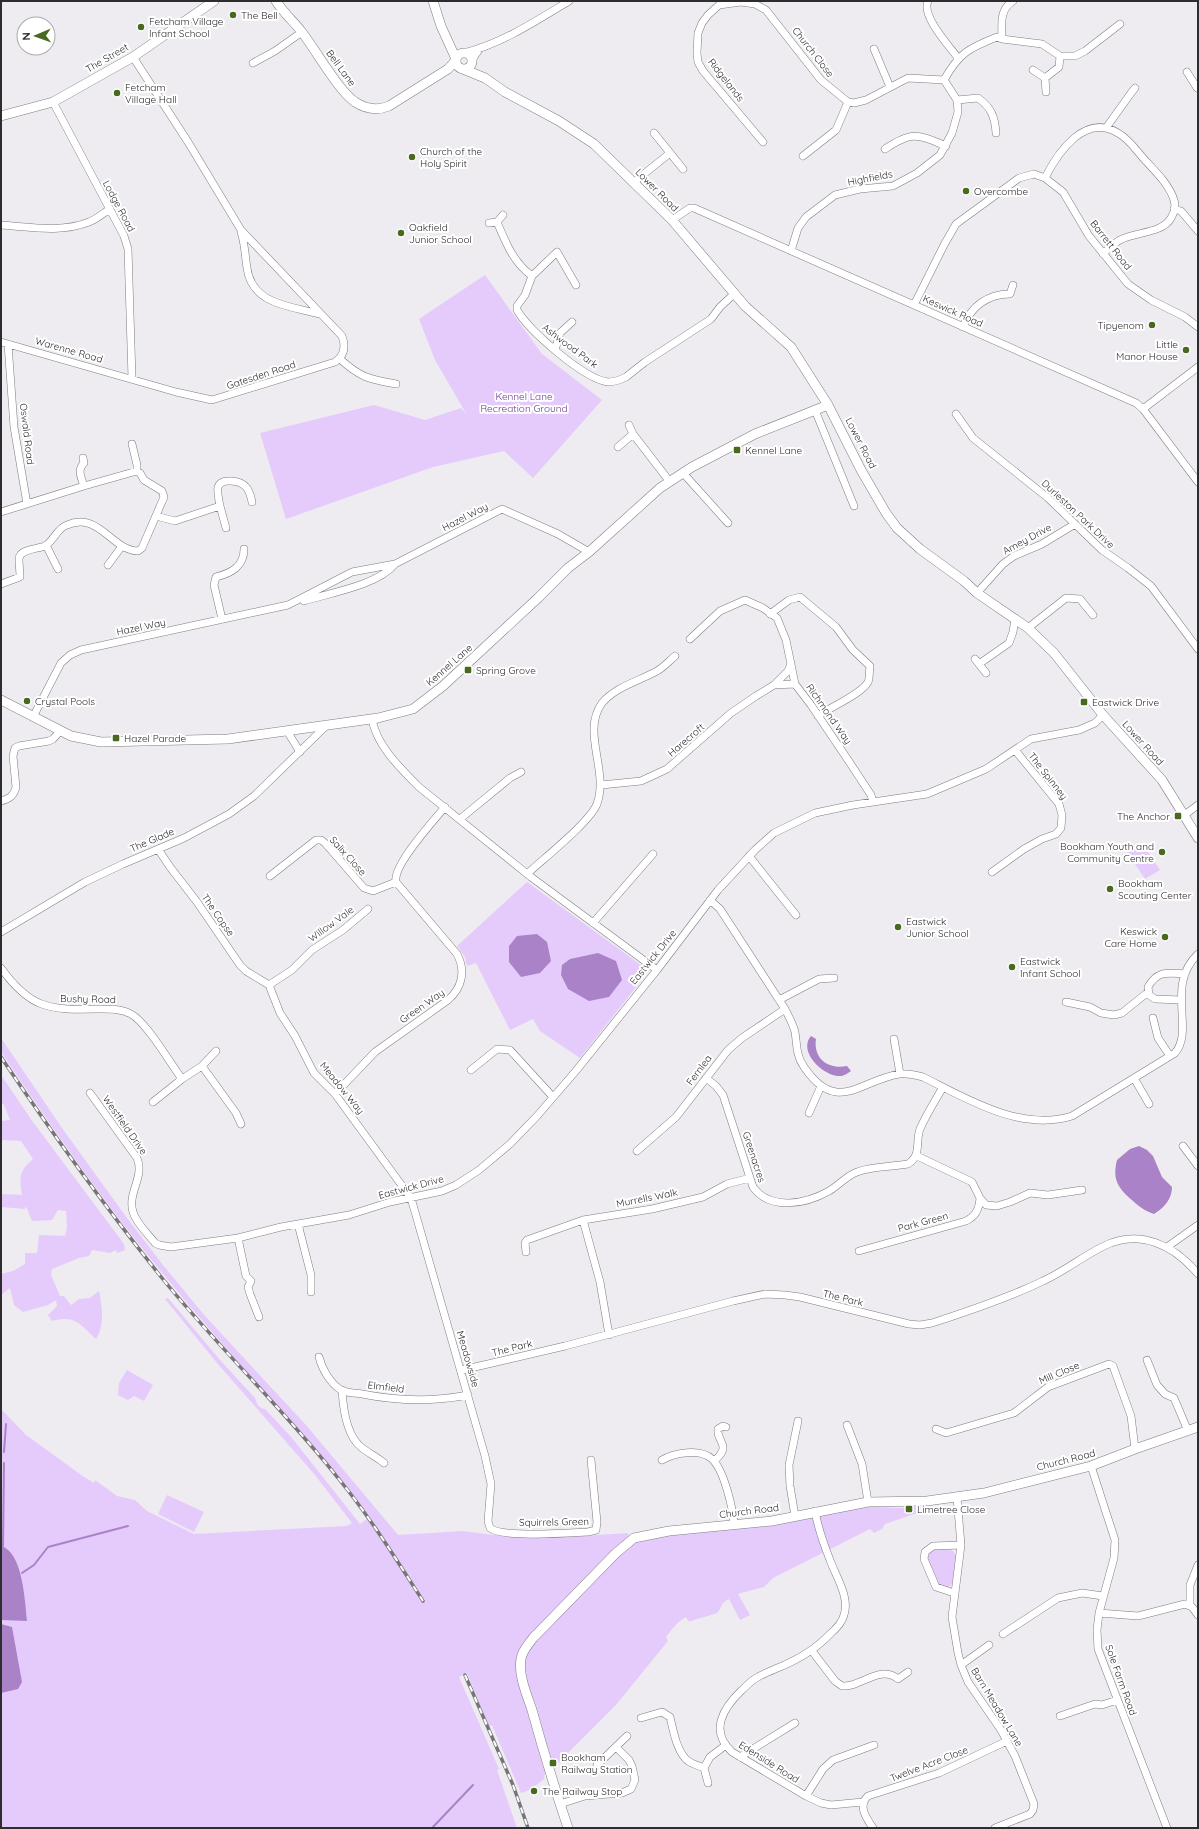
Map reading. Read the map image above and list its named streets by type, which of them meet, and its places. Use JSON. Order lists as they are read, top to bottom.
{
  "streets": {
    "street": [
      "Church Close",
      "The Street",
      "Bell Lane",
      "Ridgelands",
      "Highfields",
      "Lower Road",
      "Lodge Road",
      "Barrett Road",
      "Keswick Road",
      "Ashwood Park",
      "Warenne Road",
      "Gatesden Road",
      "Oswald Road",
      "Durleston Park Drive",
      "Hazel Way",
      "Amey Drive",
      "Kennel Lane",
      "Richmond Way",
      "Harecroft",
      "The Spinney",
      "The Glade",
      "Salix Close",
      "The Copse",
      "Willow Vale",
      "Eastwick Drive",
      "Bushy Road",
      "Green Way",
      "Fernlea",
      "Meadow Way",
      "Westfield Drive",
      "Greenacres",
      "Murrells Walk",
      "Park Green",
      "The Park",
      "Meadowside",
      "Mill Close",
      "Elmfield",
      "Church Road",
      "Squirrels Green",
      "Sole Farm Road",
      "Barn Meadow Lane",
      "Edenside Road",
      "Twelve Acre Close"
    ]
  },
  "crossings": [
    ["Church Close", "Ridgelands"],
    ["The Street", "Lodge Road"],
    ["Bell Lane", "Lower Road"],
    ["Highfields", "Keswick Road"],
    ["Lower Road", "Keswick Road"],
    ["Lower Road", "Ashwood Park"],
    ["Lower Road", "Amey Drive"],
    ["Lower Road", "Kennel Lane"],
    ["Lower Road", "Eastwick Drive"],
    ["Lodge Road", "Warenne Road"],
    ["Lodge Road", "Gatesden Road"],
    ["Warenne Road", "Gatesden Road"],
    ["Warenne Road", "Oswald Road"],
    ["Durleston Park Drive", "Amey Drive"],
    ["Hazel Way", "Kennel Lane"],
    ["Kennel Lane", "The Glade"],
    ["Richmond Way", "Harecroft"],
    ["Richmond Way", "Eastwick Drive"],
    ["The Spinney", "Eastwick Drive"],
    ["The Glade", "The Copse"],
    ["Salix Close", "Green Way"],
    ["The Copse", "Willow Vale"],
    ["The Copse", "Meadow Way"],
    ["Willow Vale", "Meadow Way"],
    ["Eastwick Drive", "Meadow Way"],
    ["Eastwick Drive", "Westfield Drive"],
    ["Eastwick Drive", "Meadowside"],
    ["Green Way", "Meadow Way"],
    ["Fernlea", "Greenacres"],
    ["Meadow Way", "Meadowside"],
    ["Greenacres", "Murrells Walk"],
    ["The Park", "Meadowside"],
    ["Meadowside", "Elmfield"],
    ["Meadowside", "Squirrels Green"],
    ["Mill Close", "Church Road"],
    ["Church Road", "Sole Farm Road"],
    ["Church Road", "Barn Meadow Lane"],
    ["Church Road", "Edenside Road"],
    ["Barn Meadow Lane", "Twelve Acre Close"],
    ["Edenside Road", "Twelve Acre Close"]
  ],
  "parks": ["Kennel Lane Recreation Ground"],
  "places": {
    "other": [
      "The Bell",
      "Fetcham Village Infant School",
      "Fetcham Village Hall",
      "Church of the Holy Spirit",
      "Overcombe",
      "Oakfield Junior School",
      "Tipyenom",
      "Little Manor House",
      "Crystal Pools",
      "Bookham Youth and Community Centre",
      "Bookham Scouting Center",
      "Eastwick Junior School",
      "Keswick Care Home",
      "Eastwick Infant School",
      "The Railway Stop"
    ],
    "transit": [
      "Kennel Lane",
      "Spring Grove",
      "Eastwick Drive",
      "Hazel Parade",
      "The Anchor",
      "Limetree Close",
      "Bookham Railway Station"
    ]
  },
  "north": "left"
}
